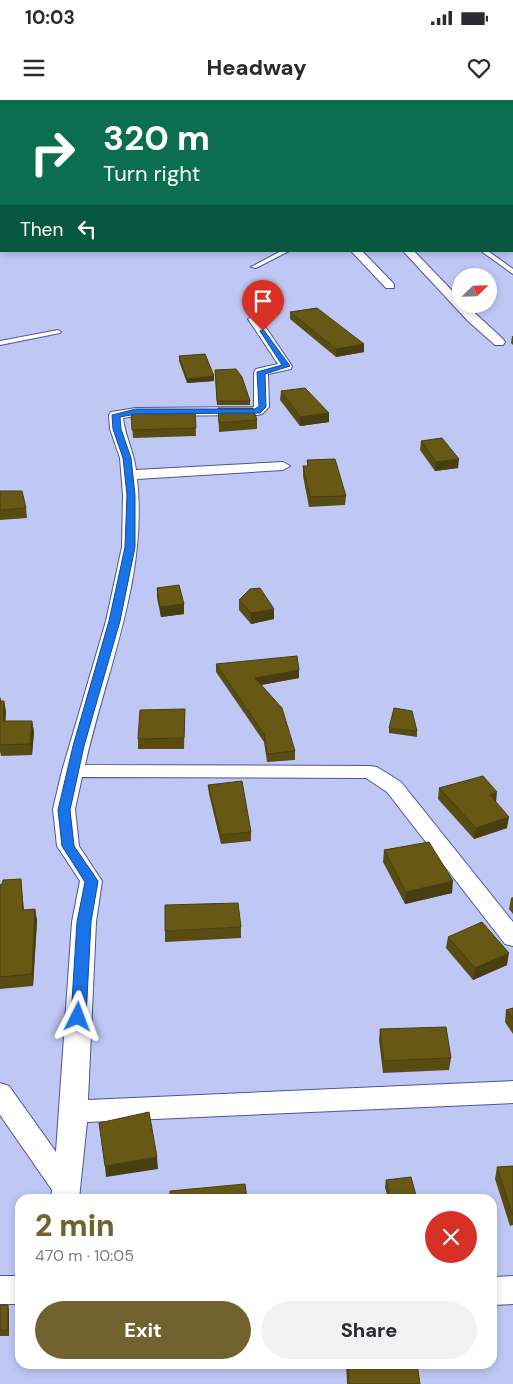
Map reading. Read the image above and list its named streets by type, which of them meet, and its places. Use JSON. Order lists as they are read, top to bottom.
{
  "north": "top right",
  "page": {
    "status": "10:03",
    "header": "Headway",
    "turn": ["320 m", "Turn right"],
    "then": "Then",
    "heading": ["2 min", "470 m · 10:05"],
    "buttons": ["Exit", "Share"]
  }
}
